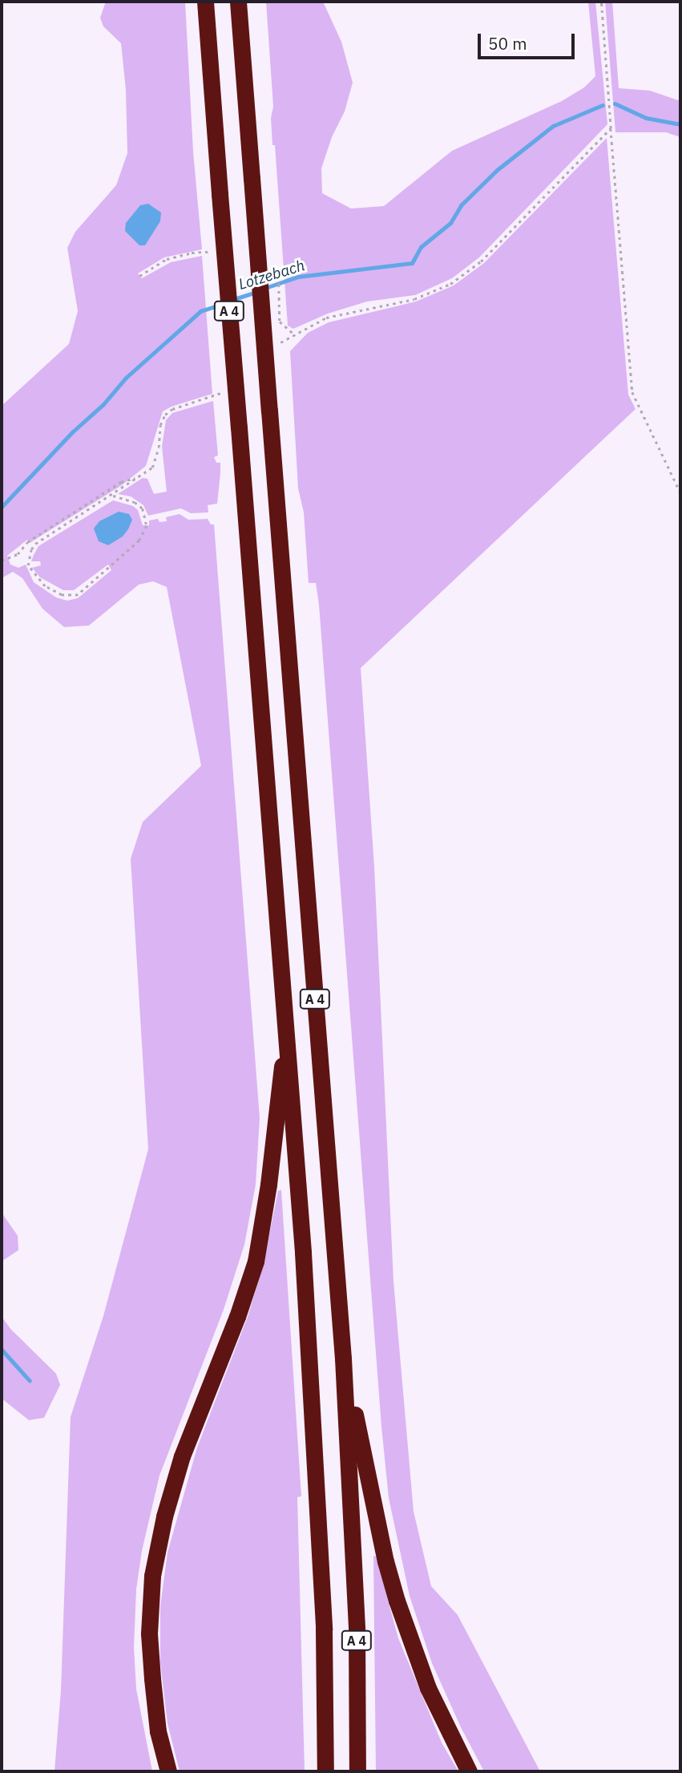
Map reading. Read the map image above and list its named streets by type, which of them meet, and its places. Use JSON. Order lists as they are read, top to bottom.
{
  "streets": {
    "highway": ["A 4"]
  },
  "water": ["Lotzebach"],
  "scale_bar": "50 m"
}
